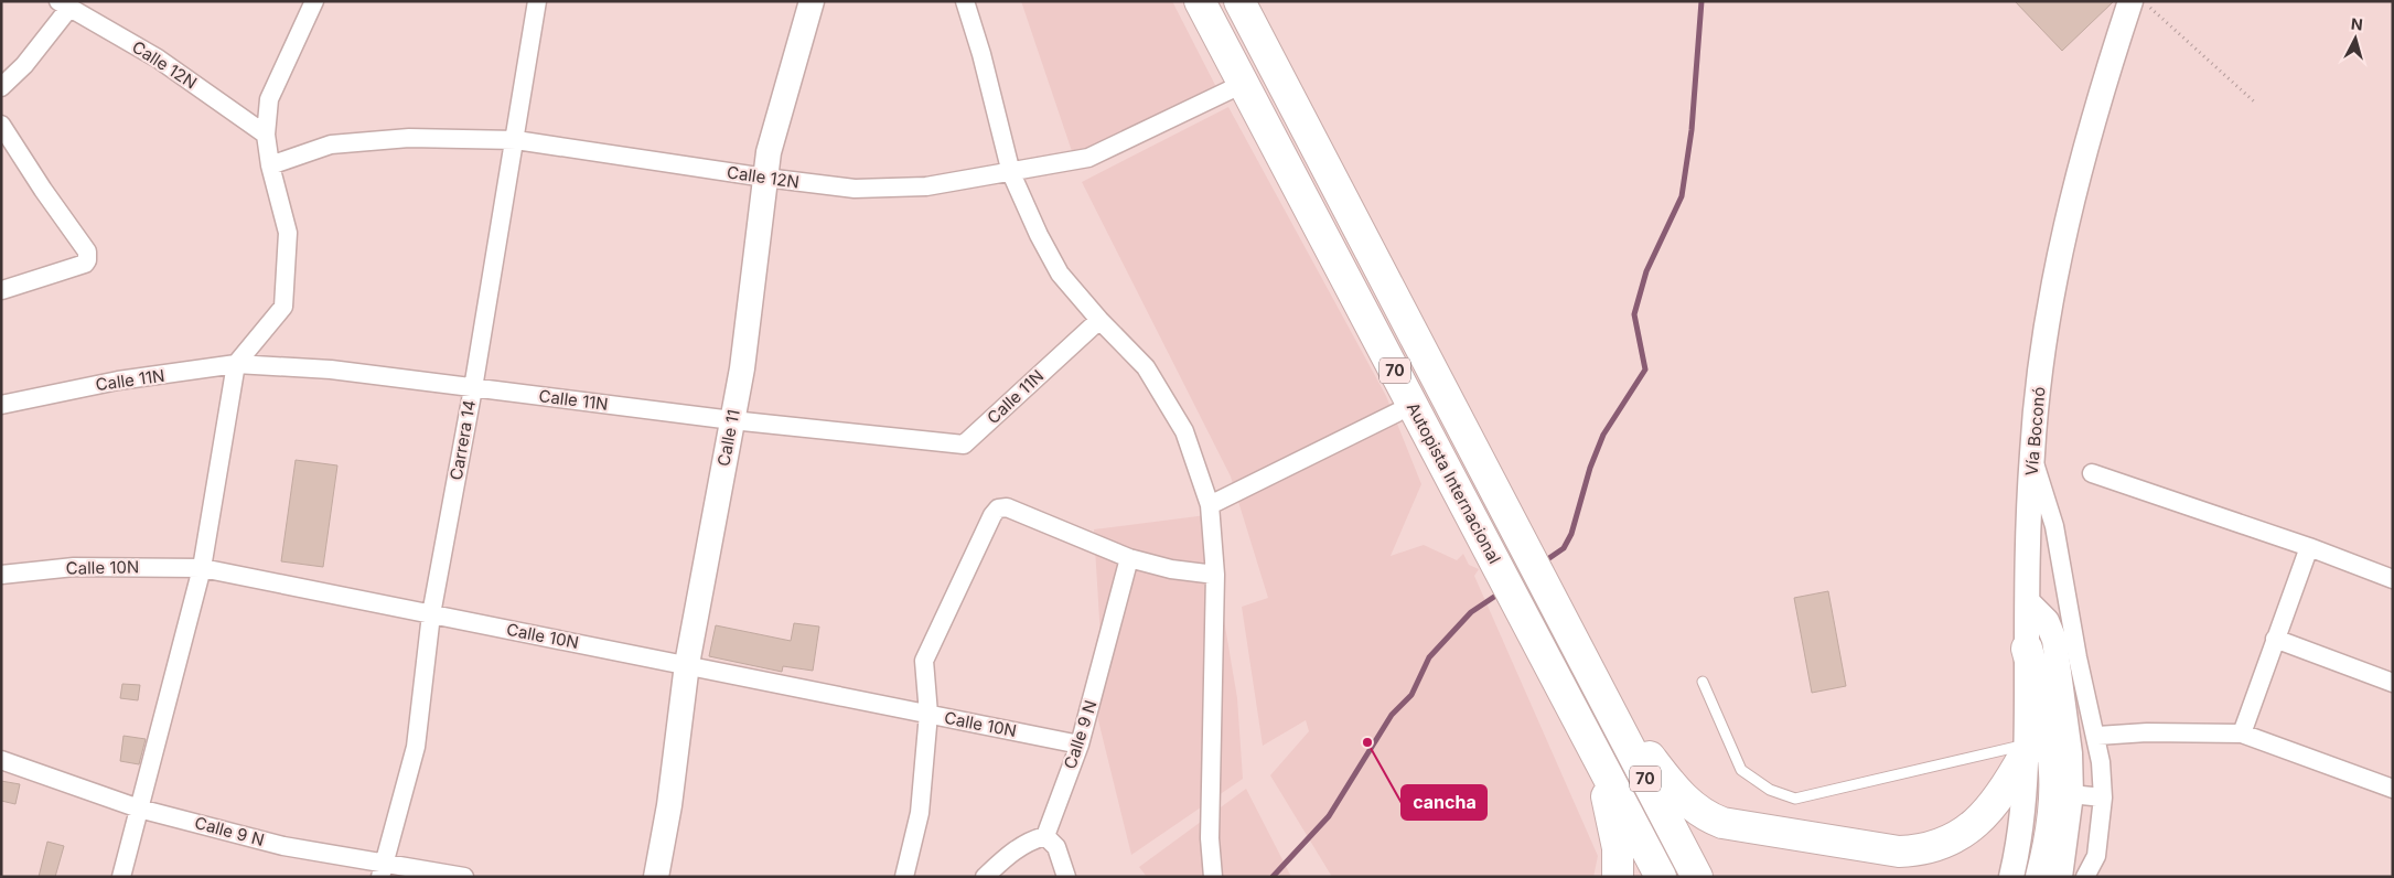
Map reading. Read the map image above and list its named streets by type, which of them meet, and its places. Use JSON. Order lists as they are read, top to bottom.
{
  "streets": {
    "highway": ["70", "Autopista Internacional"],
    "main road": ["Vía Boconó", "Calle 11"],
    "street": [
      "Calle 12N",
      "Calle 11N",
      "Carrera 14",
      "Calle 10N",
      "Calle 9 N"
    ]
  },
  "crossings": [
    ["Calle 12N", "Calle 11"],
    ["Calle 12N", "Carrera 14"],
    ["Calle 12N", "Autopista Internacional"],
    ["Calle 11N", "Calle 11"],
    ["Calle 11N", "Carrera 14"],
    ["Calle 11", "Calle 10N"],
    ["Carrera 14", "Calle 10N"],
    ["Carrera 14", "Calle 9 N"],
    ["Calle 10N", "Calle 9 N"]
  ],
  "places": ["cancha"],
  "north": "top"
}
